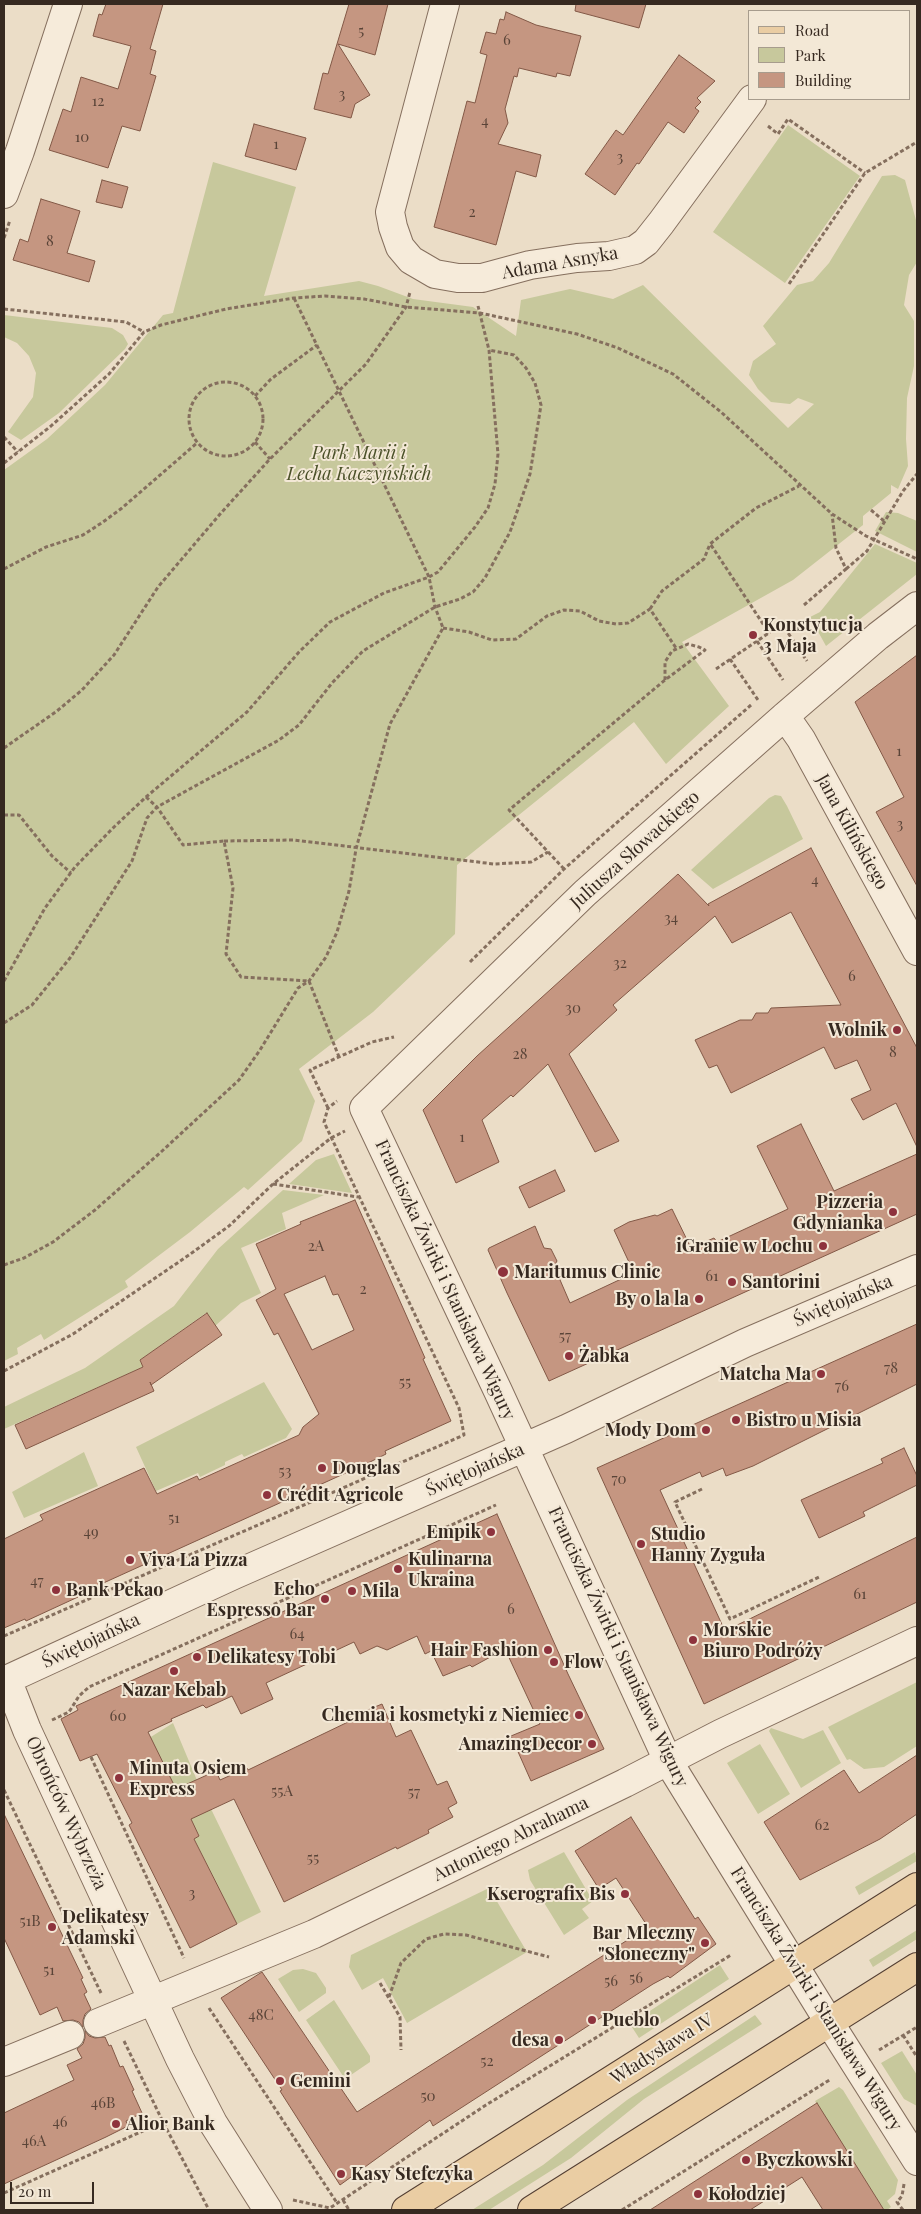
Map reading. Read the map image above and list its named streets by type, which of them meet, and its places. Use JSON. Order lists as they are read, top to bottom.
{
  "streets": {
    "main road": ["Władysława IV"],
    "street": [
      "Adama Asnyka",
      "Jana Kilińskiego",
      "Juliusza Słowackiego",
      "Franciszka Żwirki i Stanisława Wigury",
      "Świętojańska",
      "Obrońców Wybrzeża",
      "Antoniego Abrahama"
    ]
  },
  "crossings": [
    ["Jana Kilińskiego", "Juliusza Słowackiego"],
    ["Juliusza Słowackiego", "Franciszka Żwirki i Stanisława Wigury"],
    ["Franciszka Żwirki i Stanisława Wigury", "Świętojańska"],
    ["Franciszka Żwirki i Stanisława Wigury", "Antoniego Abrahama"],
    ["Franciszka Żwirki i Stanisława Wigury", "Władysława IV"],
    ["Świętojańska", "Obrońców Wybrzeża"],
    ["Obrońców Wybrzeża", "Antoniego Abrahama"]
  ],
  "parks": ["Park Marii i Lecha Kaczyńskich"],
  "places": [
    "Konstytucja 3 Maja",
    "Wolnik",
    "Pizzeria Gdynianka",
    "iGranie w Lochu",
    "Maritumus Clinic",
    "Santorini",
    "By o la la",
    "Żabka",
    "Matcha Ma",
    "Bistro u Misia",
    "Mody Dom",
    "Douglas",
    "Crédit Agricole",
    "Empik",
    "Studio Hanny Zyguła",
    "Viva La Pizza",
    "Kulinarna Ukraina",
    "Bank Pekao",
    "Mila",
    "Echo Espresso Bar",
    "Morskie Biuro Podróży",
    "Hair Fashion",
    "Delikatesy Tobi",
    "Flow",
    "Nazar Kebab",
    "Chemia i kosmetyki z Niemiec",
    "AmazingDecor",
    "Minuta Osiem Express",
    "Kserografix Bis",
    "Delikatesy Adamski",
    "Bar Mleczny \"Słoneczny\"",
    "Pueblo",
    "desa",
    "Gemini",
    "Alior Bank",
    "Byczkowski",
    "Kasy Stefczyka",
    "Kołodziej"
  ],
  "house_numbers": [
    "5",
    "6",
    "3",
    "12",
    "4",
    "10",
    "1",
    "3",
    "2",
    "8",
    "1",
    "3",
    "4",
    "34",
    "32",
    "6",
    "30",
    "8",
    "28",
    "1",
    "2A",
    "61",
    "2",
    "57",
    "78",
    "55",
    "76",
    "53",
    "70",
    "51",
    "49",
    "47",
    "61",
    "6",
    "64",
    "60",
    "55A",
    "57",
    "62",
    "55",
    "3",
    "51B",
    "51",
    "56",
    "56",
    "48C",
    "52",
    "50",
    "46B",
    "46",
    "46A"
  ],
  "legend": ["Road", "Park", "Building"],
  "scale_bar": "20 m"
}
